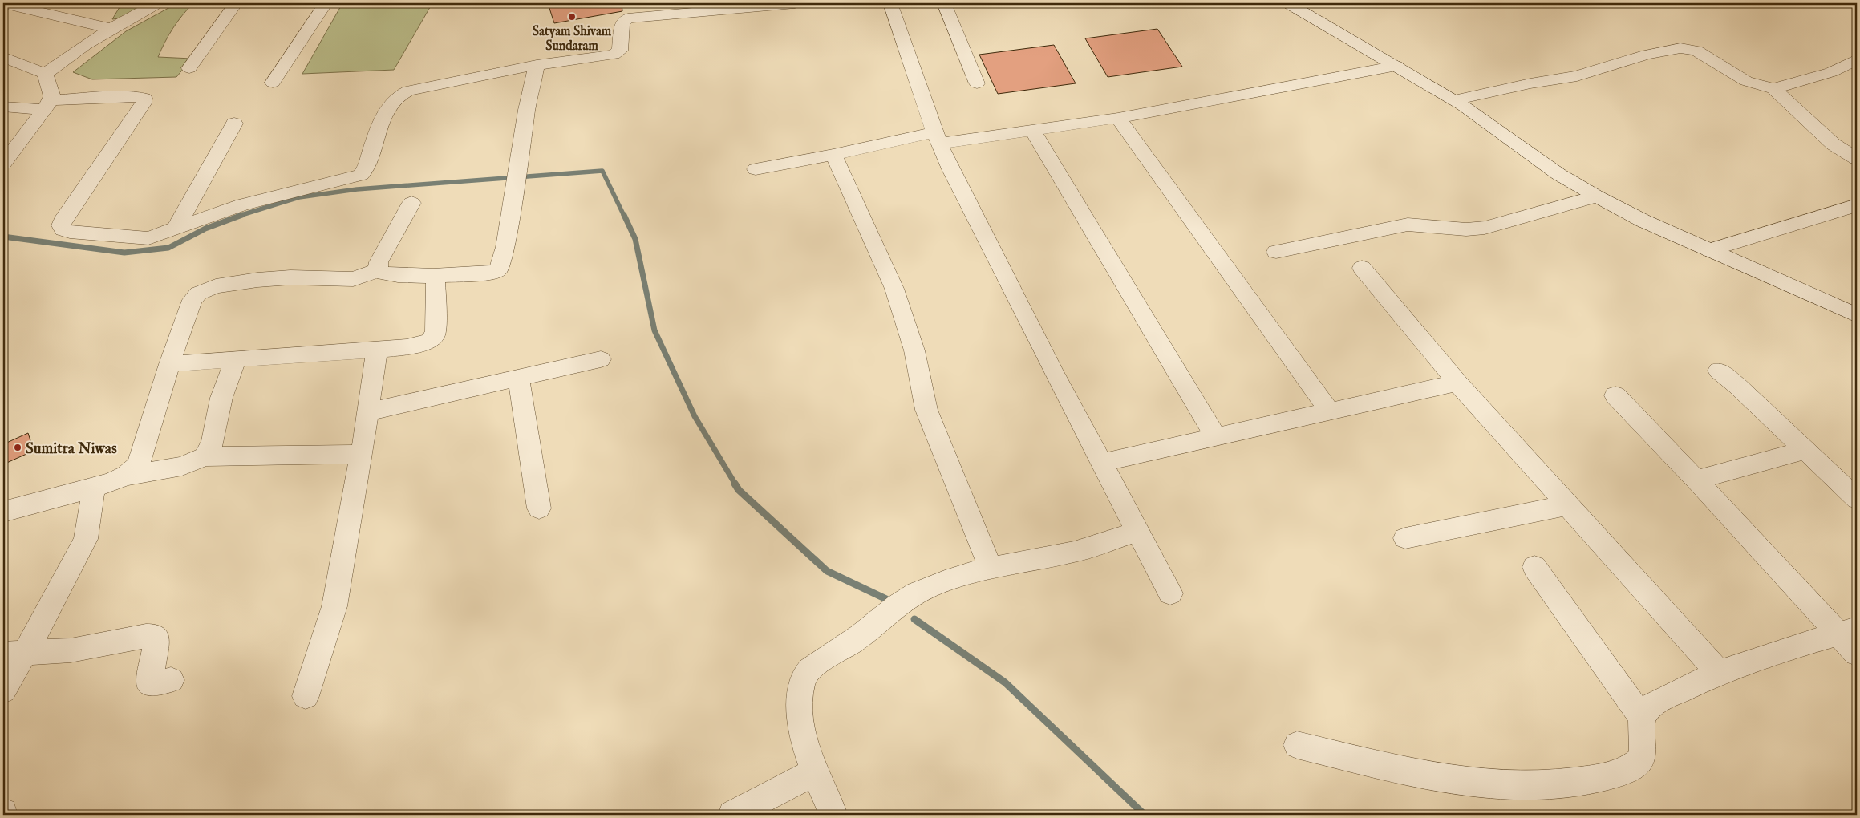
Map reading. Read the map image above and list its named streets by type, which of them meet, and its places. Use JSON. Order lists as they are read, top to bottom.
{
  "places": ["Satyam Shivam Sundaram", "Sumitra Niwas"]
}
